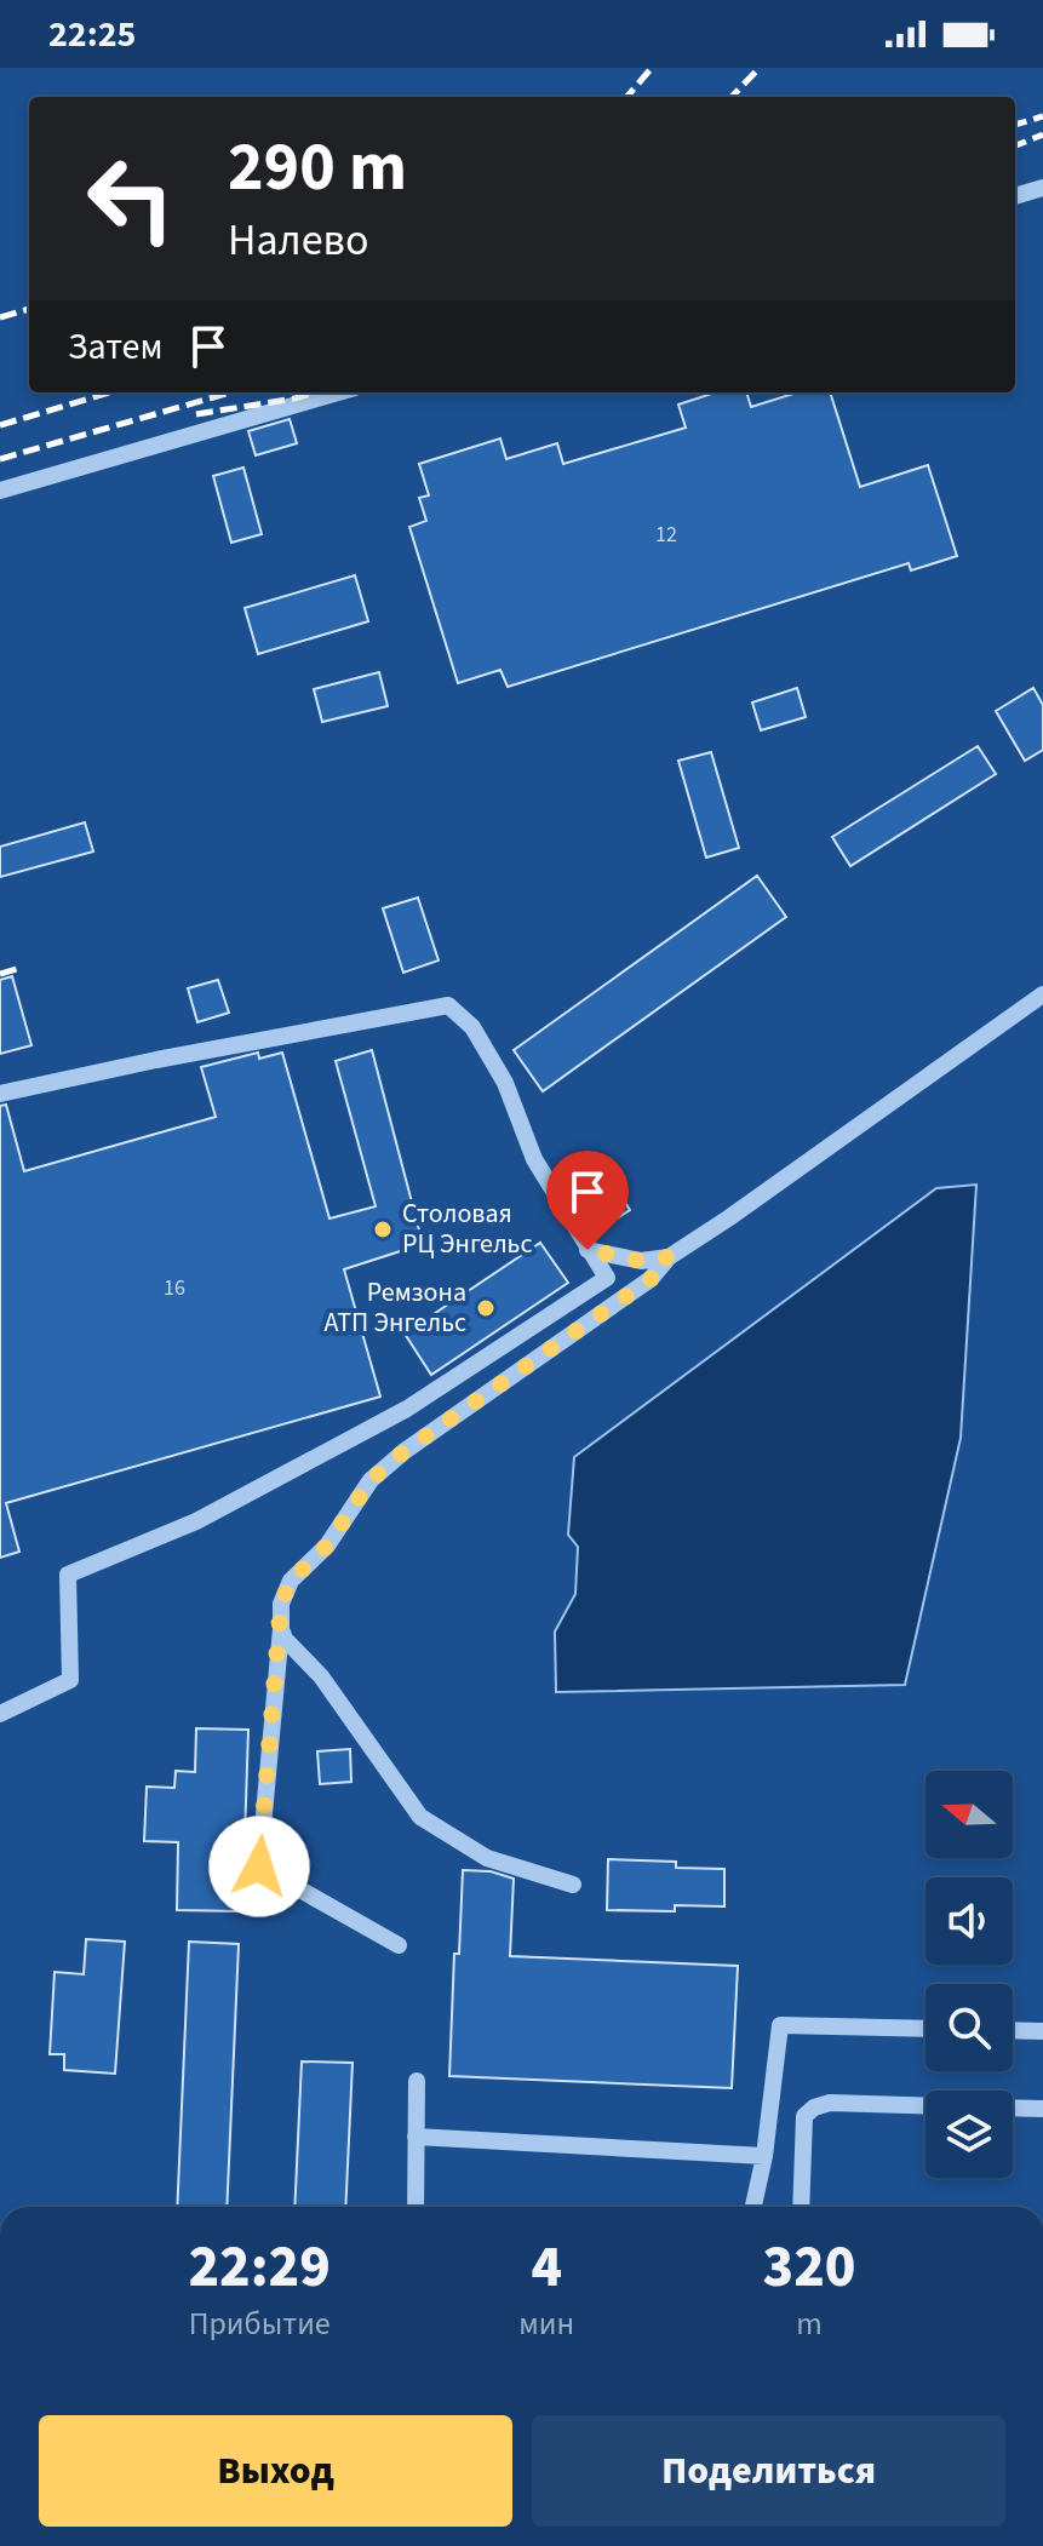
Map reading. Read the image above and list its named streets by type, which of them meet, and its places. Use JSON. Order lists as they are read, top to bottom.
{
  "places": ["Столовая РЦ Энгельс", "Ремзона АТП Энгельс"],
  "house_numbers": ["12", "16"],
  "north": "left",
  "page": {
    "status": "22:25",
    "turn": ["290 m", "Налево"],
    "then": "Затем",
    "eta": [
      "22:29",
      "Прибытие",
      "4",
      "мин",
      "320",
      "m"
    ],
    "buttons": ["Выход", "Поделиться"]
  }
}
